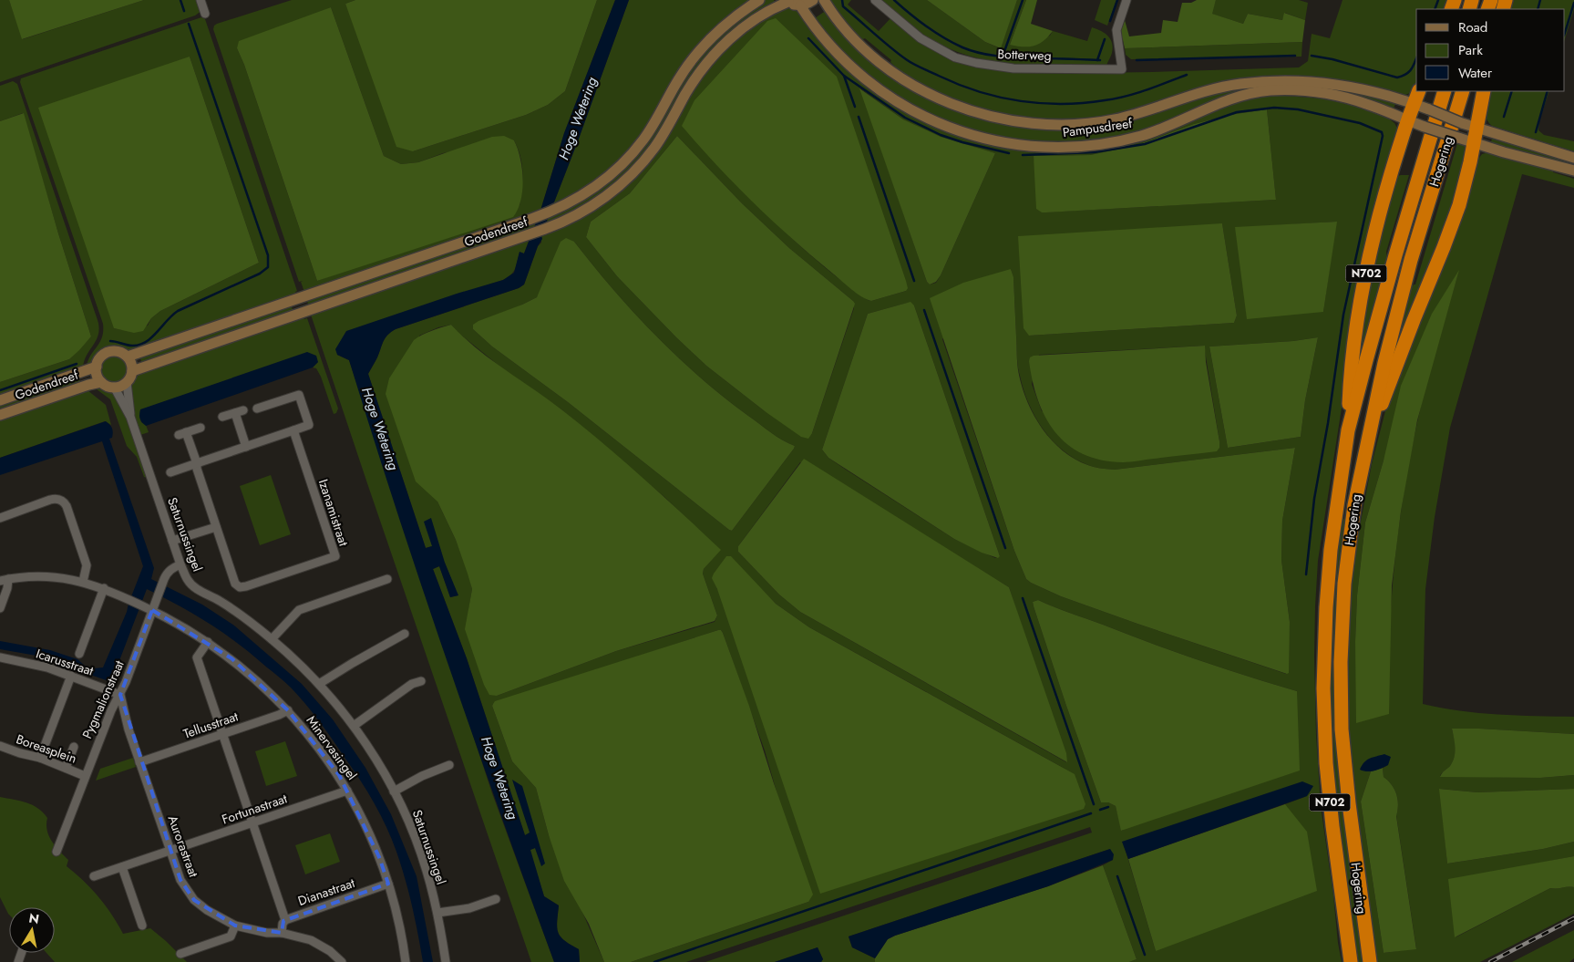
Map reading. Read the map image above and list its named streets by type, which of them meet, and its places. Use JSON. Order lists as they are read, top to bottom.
{
  "streets": {
    "highway": ["Hogering", "N702"],
    "main road": ["Pampusdreef", "Godendreef"],
    "street": [
      "Botterweg",
      "Izanamistraat",
      "Saturnussingel",
      "Icarusstraat",
      "Pygmalionstraat",
      "Tellusstraat",
      "Minervasingel",
      "Boreasplein",
      "Fortunastraat",
      "Aurorastraat",
      "Dianastraat"
    ]
  },
  "crossings": [
    ["Pampusdreef", "N702"],
    ["Hogering", "N702"],
    ["Godendreef", "Saturnussingel"],
    ["Saturnussingel", "Pygmalionstraat"],
    ["Icarusstraat", "Pygmalionstraat"],
    ["Icarusstraat", "Aurorastraat"],
    ["Pygmalionstraat", "Minervasingel"],
    ["Pygmalionstraat", "Boreasplein"],
    ["Pygmalionstraat", "Aurorastraat"],
    ["Tellusstraat", "Minervasingel"],
    ["Tellusstraat", "Aurorastraat"],
    ["Minervasingel", "Fortunastraat"],
    ["Minervasingel", "Dianastraat"],
    ["Fortunastraat", "Aurorastraat"]
  ],
  "water": ["Hoge Wetering"],
  "legend": ["Road", "Park", "Water"],
  "north": "top"
}
